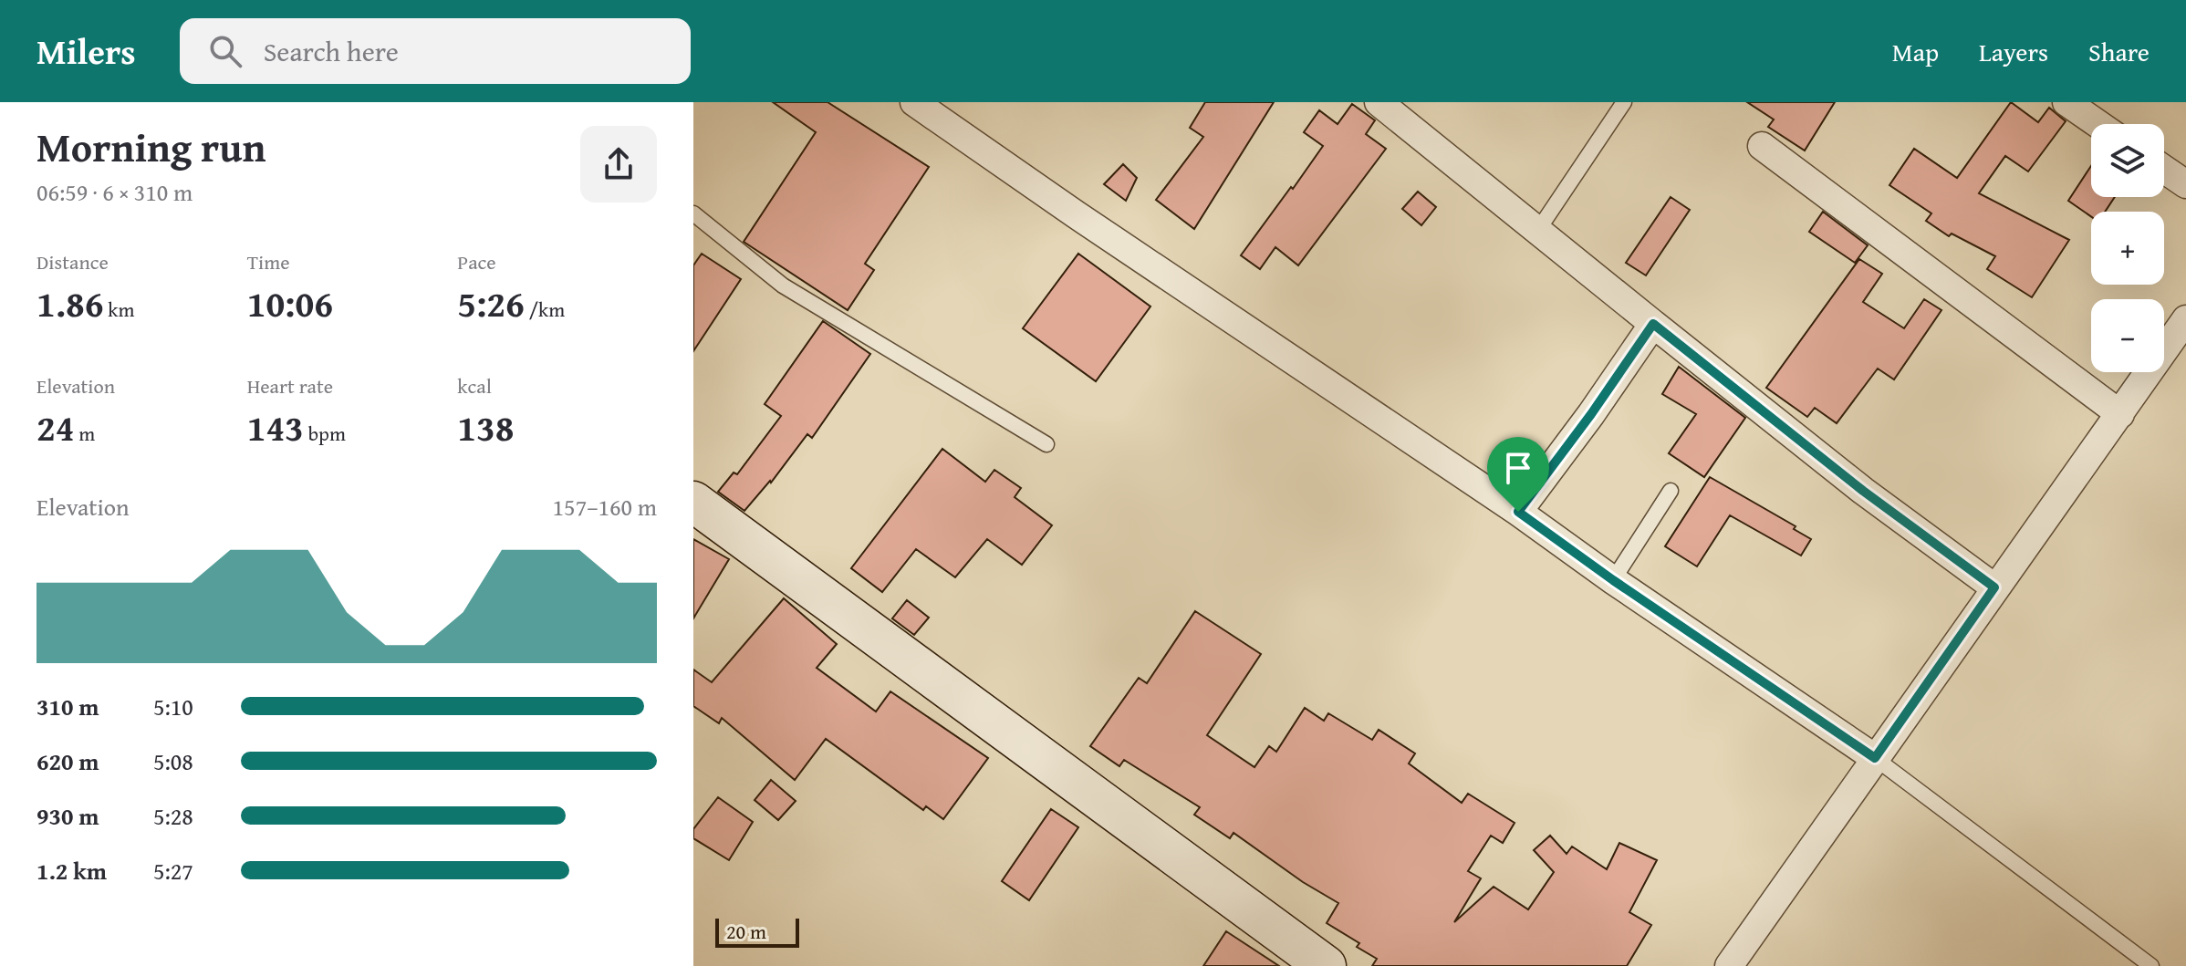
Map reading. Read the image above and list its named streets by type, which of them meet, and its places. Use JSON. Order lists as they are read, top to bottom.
{
  "scale_bar": "20 m",
  "page": {
    "header": "Milers",
    "search": "Search here",
    "nav": ["Map", "Layers", "Share"],
    "heading": ["Morning run", "06:59 · 6 × 310 m"],
    "map_buttons": ["+", "−"],
    "stats": [
      ["Distance", "1.86 km"],
      ["Time", "10:06"],
      ["Pace", "5:26 /km"],
      ["Elevation", "24 m"],
      ["Heart rate", "143 bpm"],
      ["kcal", "138"]
    ],
    "chart": ["Elevation", "157–160 m"],
    "list": [
      {
        "name": "310 m",
        "note": "5:10"
      },
      {
        "name": "620 m",
        "note": "5:08"
      },
      {
        "name": "930 m",
        "note": "5:28"
      },
      {
        "name": "1.2 km",
        "note": "5:27"
      }
    ],
    "scale": "20 m"
  }
}
